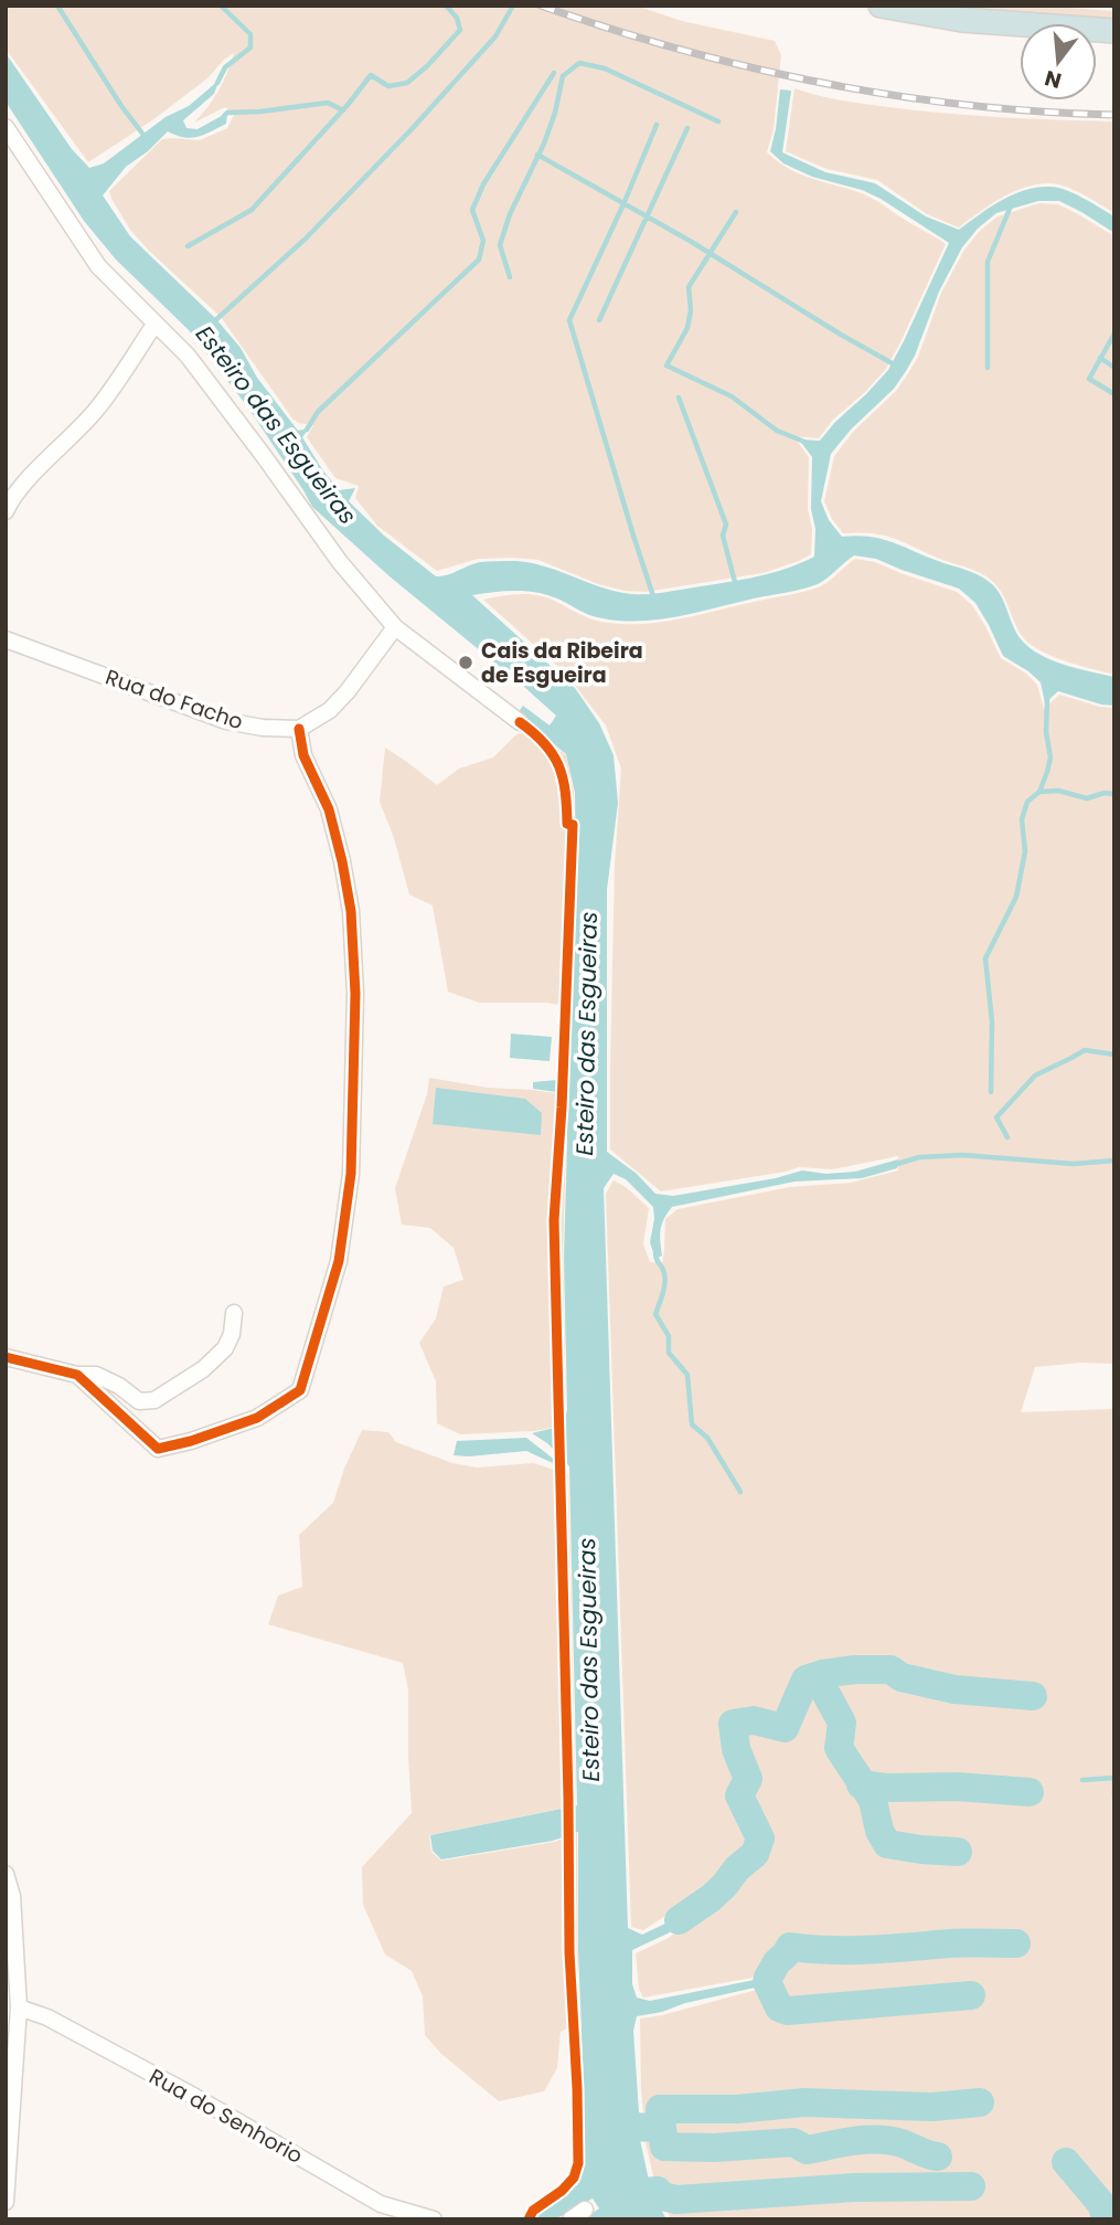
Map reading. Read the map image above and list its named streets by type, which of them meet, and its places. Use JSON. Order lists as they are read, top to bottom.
{
  "streets": {
    "street": ["Rua do Facho", "Rua do Senhorio"]
  },
  "water": ["Esteiro das Esgueiras"],
  "places": ["Cais da Ribeira de Esgueira"],
  "north": "bottom"
}
